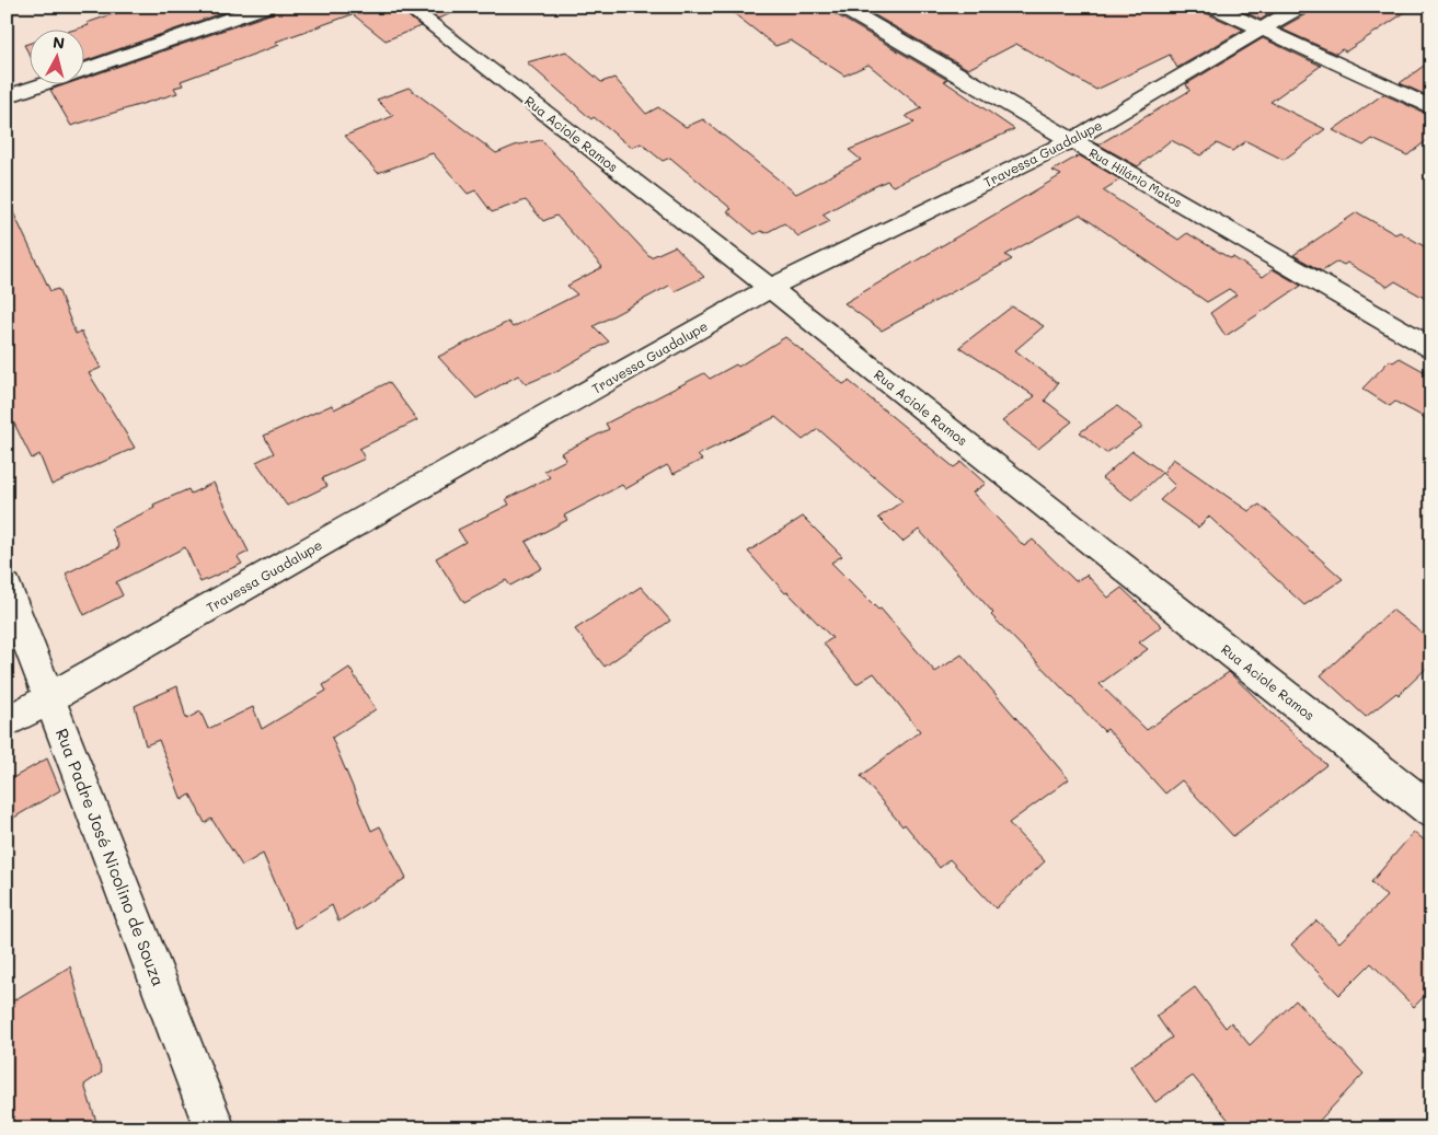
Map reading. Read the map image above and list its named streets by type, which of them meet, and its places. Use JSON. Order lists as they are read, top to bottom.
{
  "streets": {
    "street": [
      "Rua Aciole Ramos",
      "Travessa Guadalupe",
      "Rua Hilário Matos",
      "Rua Padre José Nicolino de Souza"
    ]
  },
  "crossings": [
    ["Rua Aciole Ramos", "Travessa Guadalupe"],
    ["Travessa Guadalupe", "Rua Hilário Matos"],
    ["Travessa Guadalupe", "Rua Padre José Nicolino de Souza"]
  ],
  "north": "top"
}
